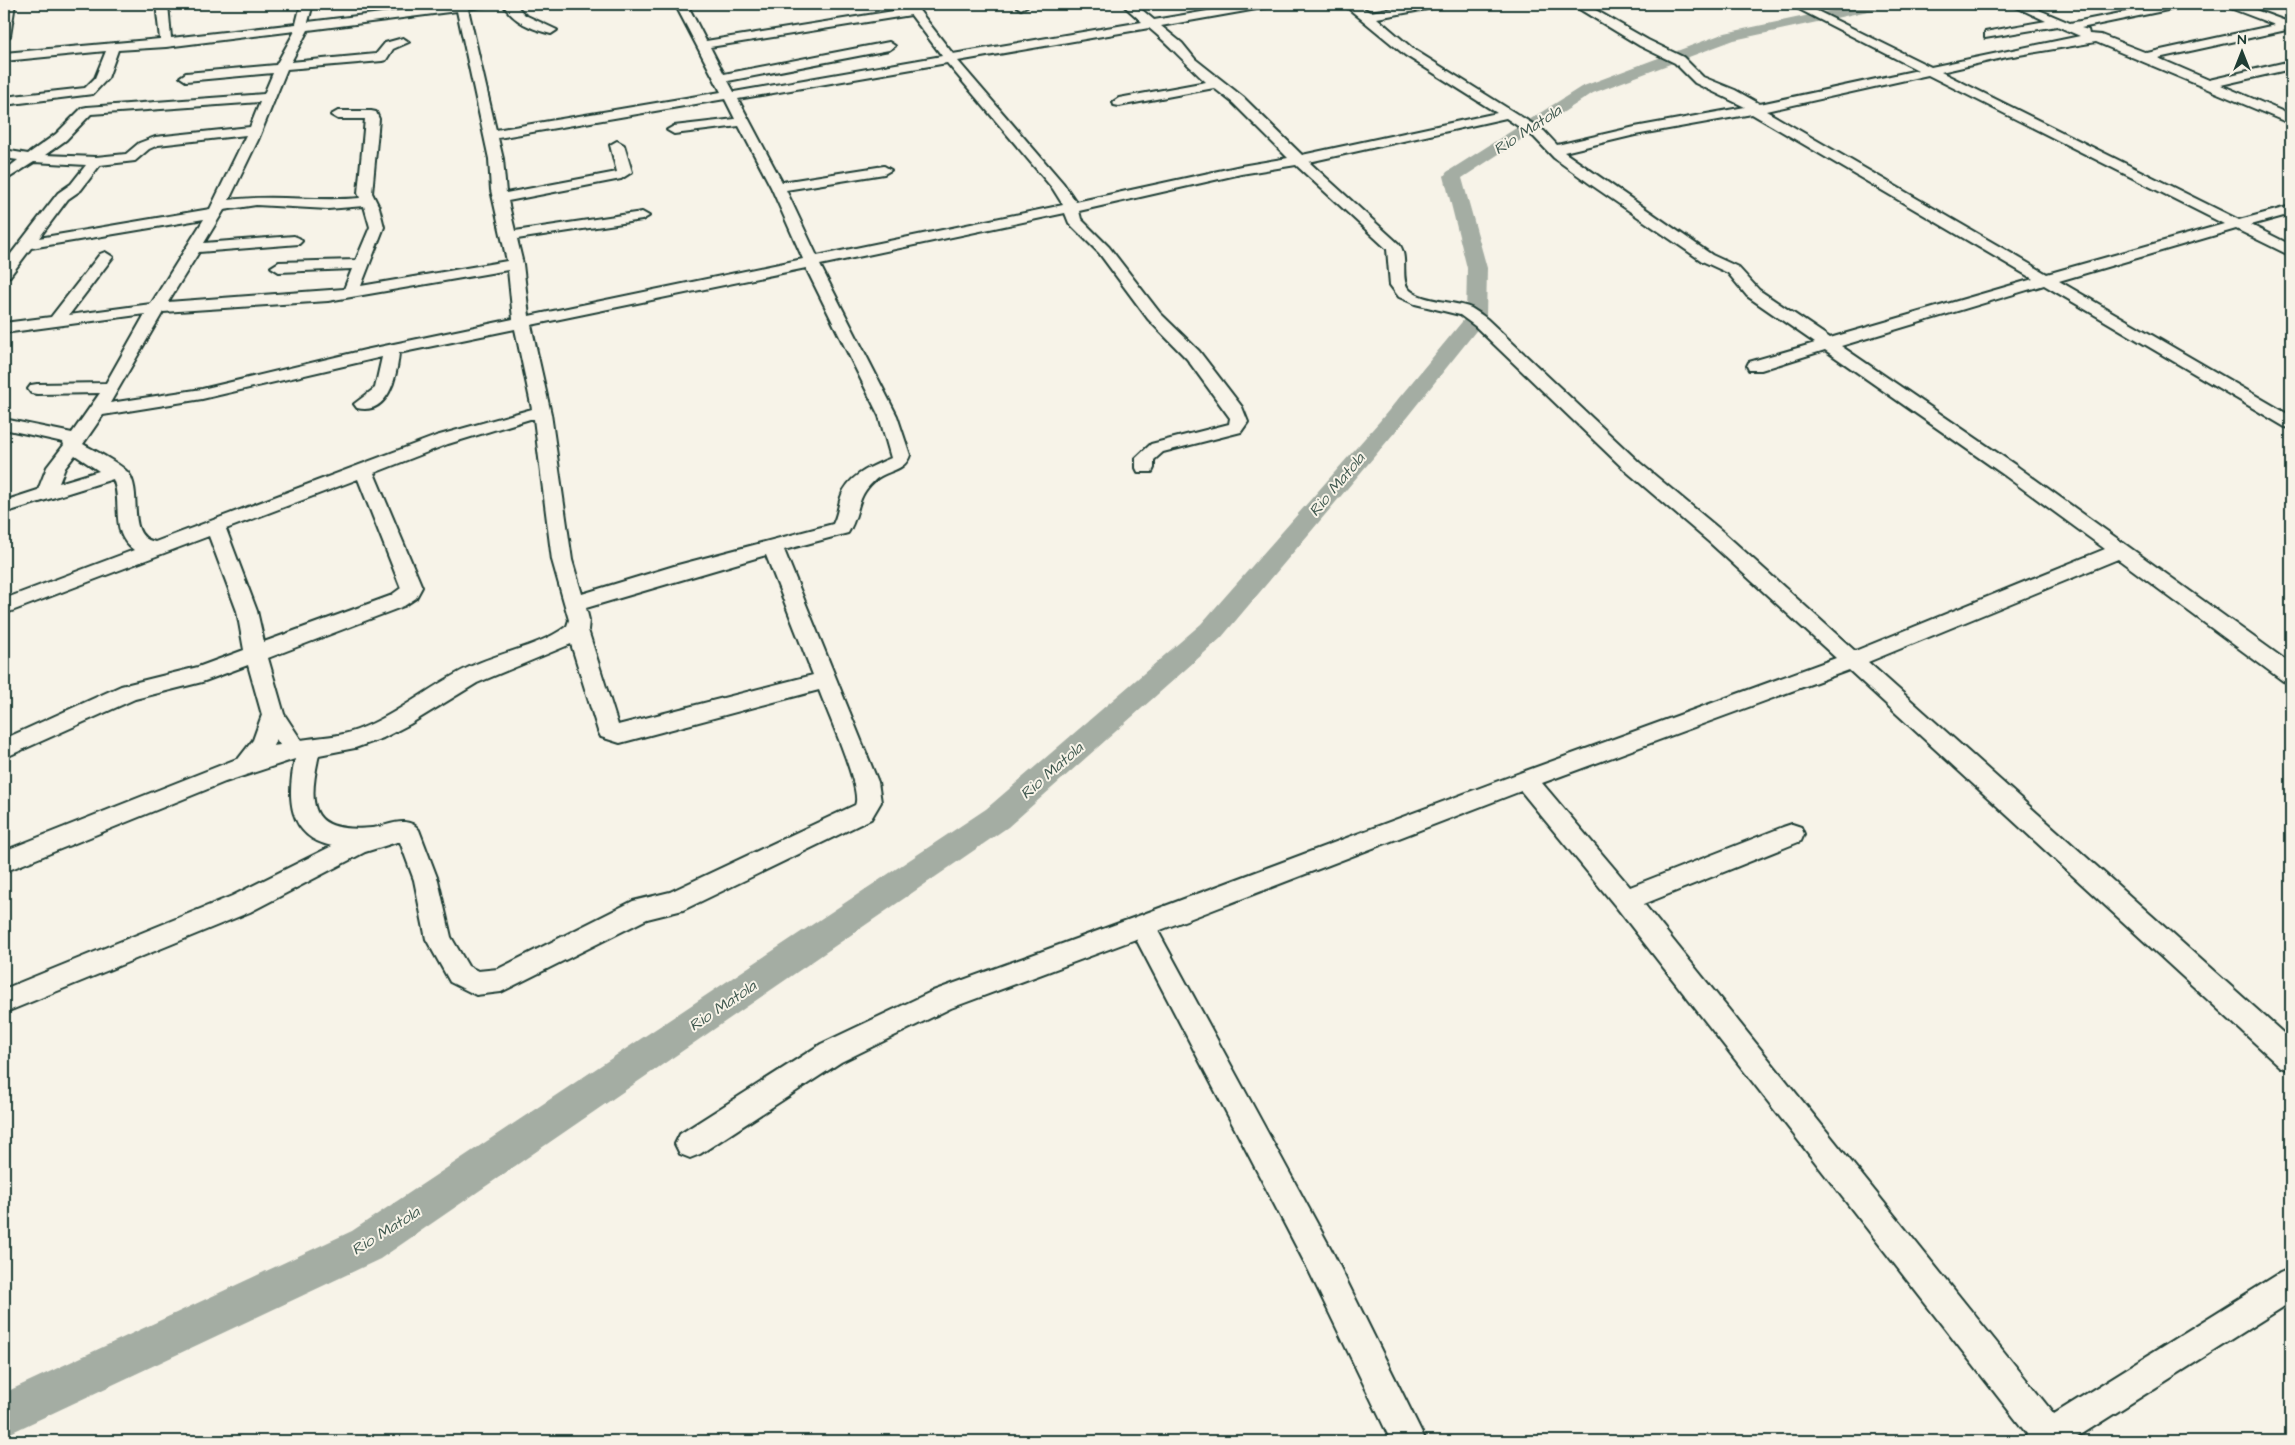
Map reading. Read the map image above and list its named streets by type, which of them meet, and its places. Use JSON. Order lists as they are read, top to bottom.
{
  "water": ["Rio Matola"],
  "north": "top"
}
